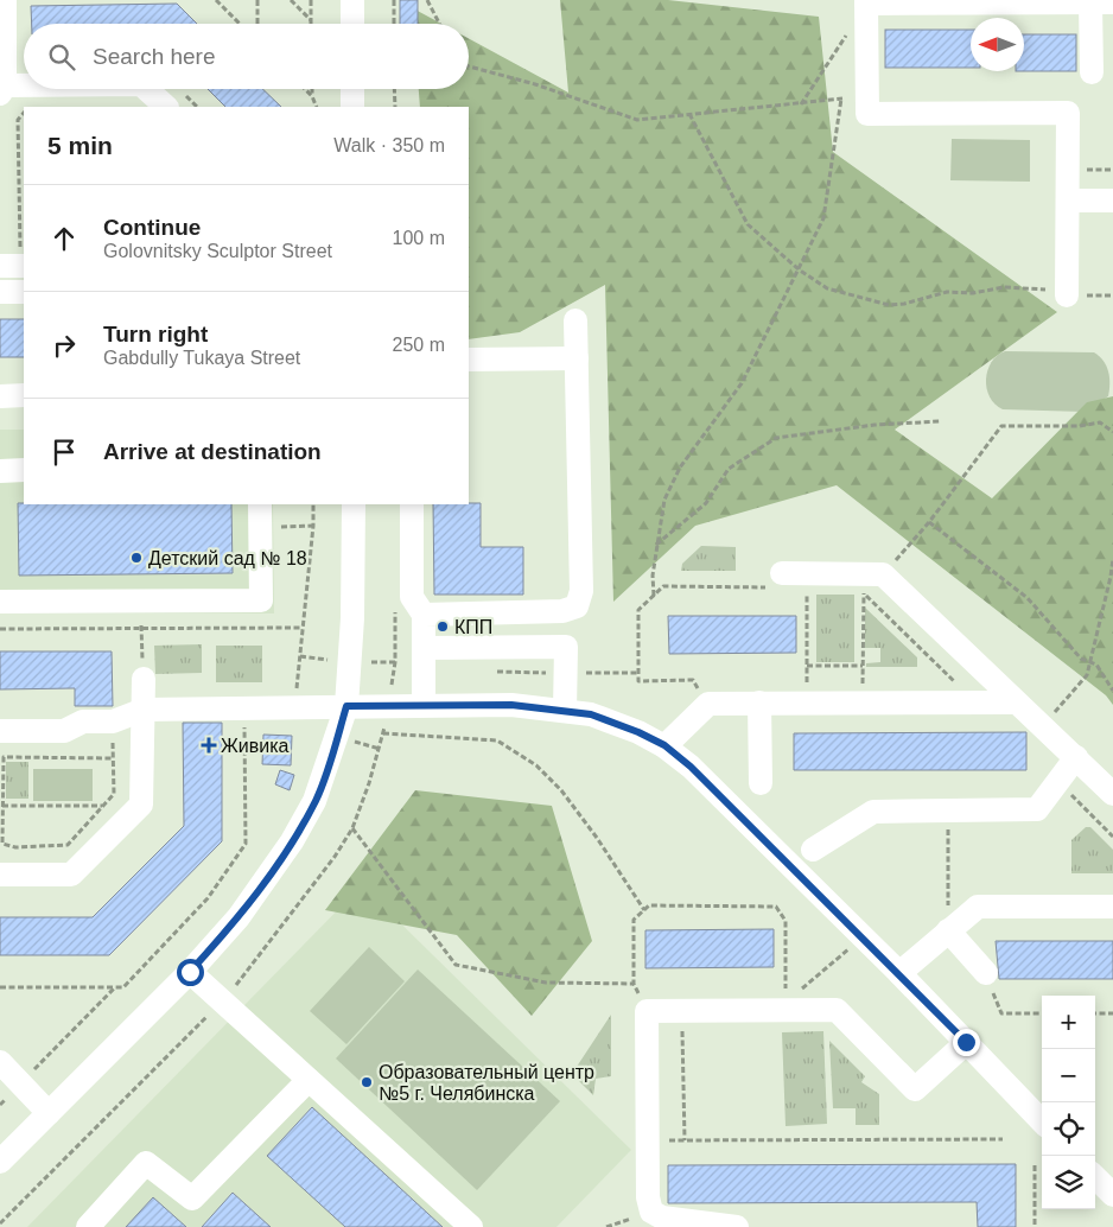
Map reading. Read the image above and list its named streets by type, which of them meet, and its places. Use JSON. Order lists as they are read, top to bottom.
{
  "places": {
    "other": ["Детский сад № 18", "КПП", "Образовательный центр №5 г. Челябинска"],
    "health": ["Живика"]
  },
  "north": "left",
  "page": {
    "search": "Search here",
    "heading": ["5 min", "Walk · 350 m"],
    "list": [
      ["Continue", "Golovnitsky Sculptor Street", "100 m"],
      ["Turn right", "Gabdully Tukaya Street", "250 m"],
      "Arrive at destination"
    ],
    "map_buttons": ["+", "−"]
  }
}
